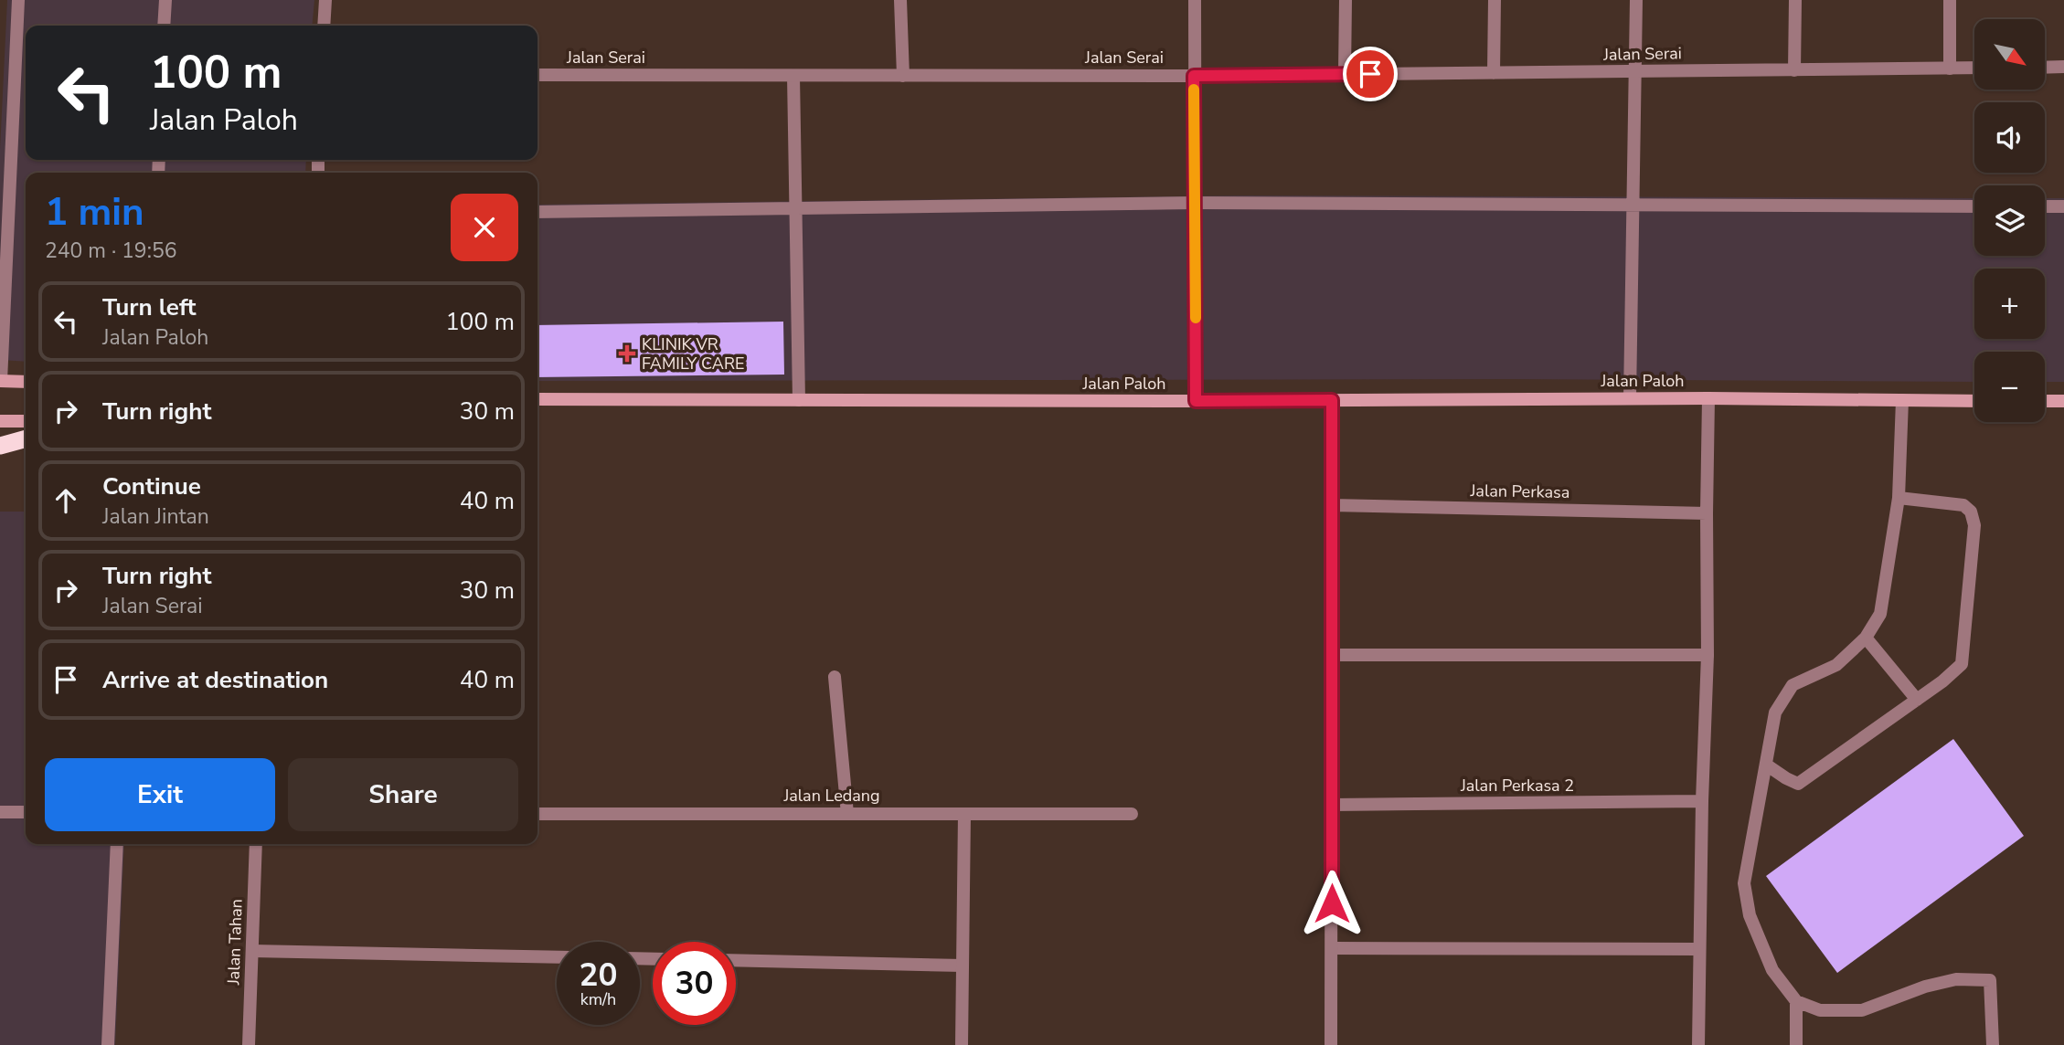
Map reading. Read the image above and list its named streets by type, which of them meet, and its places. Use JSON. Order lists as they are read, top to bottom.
{
  "streets": {
    "main road": ["Jalan Paloh"],
    "street": [
      "Jalan Serai",
      "Jalan Perkasa",
      "Jalan Perkasa 2",
      "Jalan Ledang",
      "Jalan Tahan"
    ]
  },
  "places": {
    "health": ["KLINIK VR FAMILY CARE"]
  },
  "north": "bottom right",
  "page": {
    "map_buttons": ["+", "−"],
    "turn": ["100 m", "Jalan Paloh"],
    "heading": ["1 min", "240 m · 19:56"],
    "list": [
      {
        "name": "Turn left",
        "note": "Jalan Paloh",
        "value": "100 m"
      },
      {
        "name": "Turn right",
        "value": "30 m"
      },
      {
        "name": "Continue",
        "note": "Jalan Jintan",
        "value": "40 m"
      },
      {
        "name": "Turn right",
        "note": "Jalan Serai",
        "value": "30 m"
      },
      {
        "name": "Arrive at destination",
        "value": "40 m"
      }
    ],
    "buttons": ["Exit", "Share"],
    "speed": "20 km/h",
    "limit": "30"
  }
}
